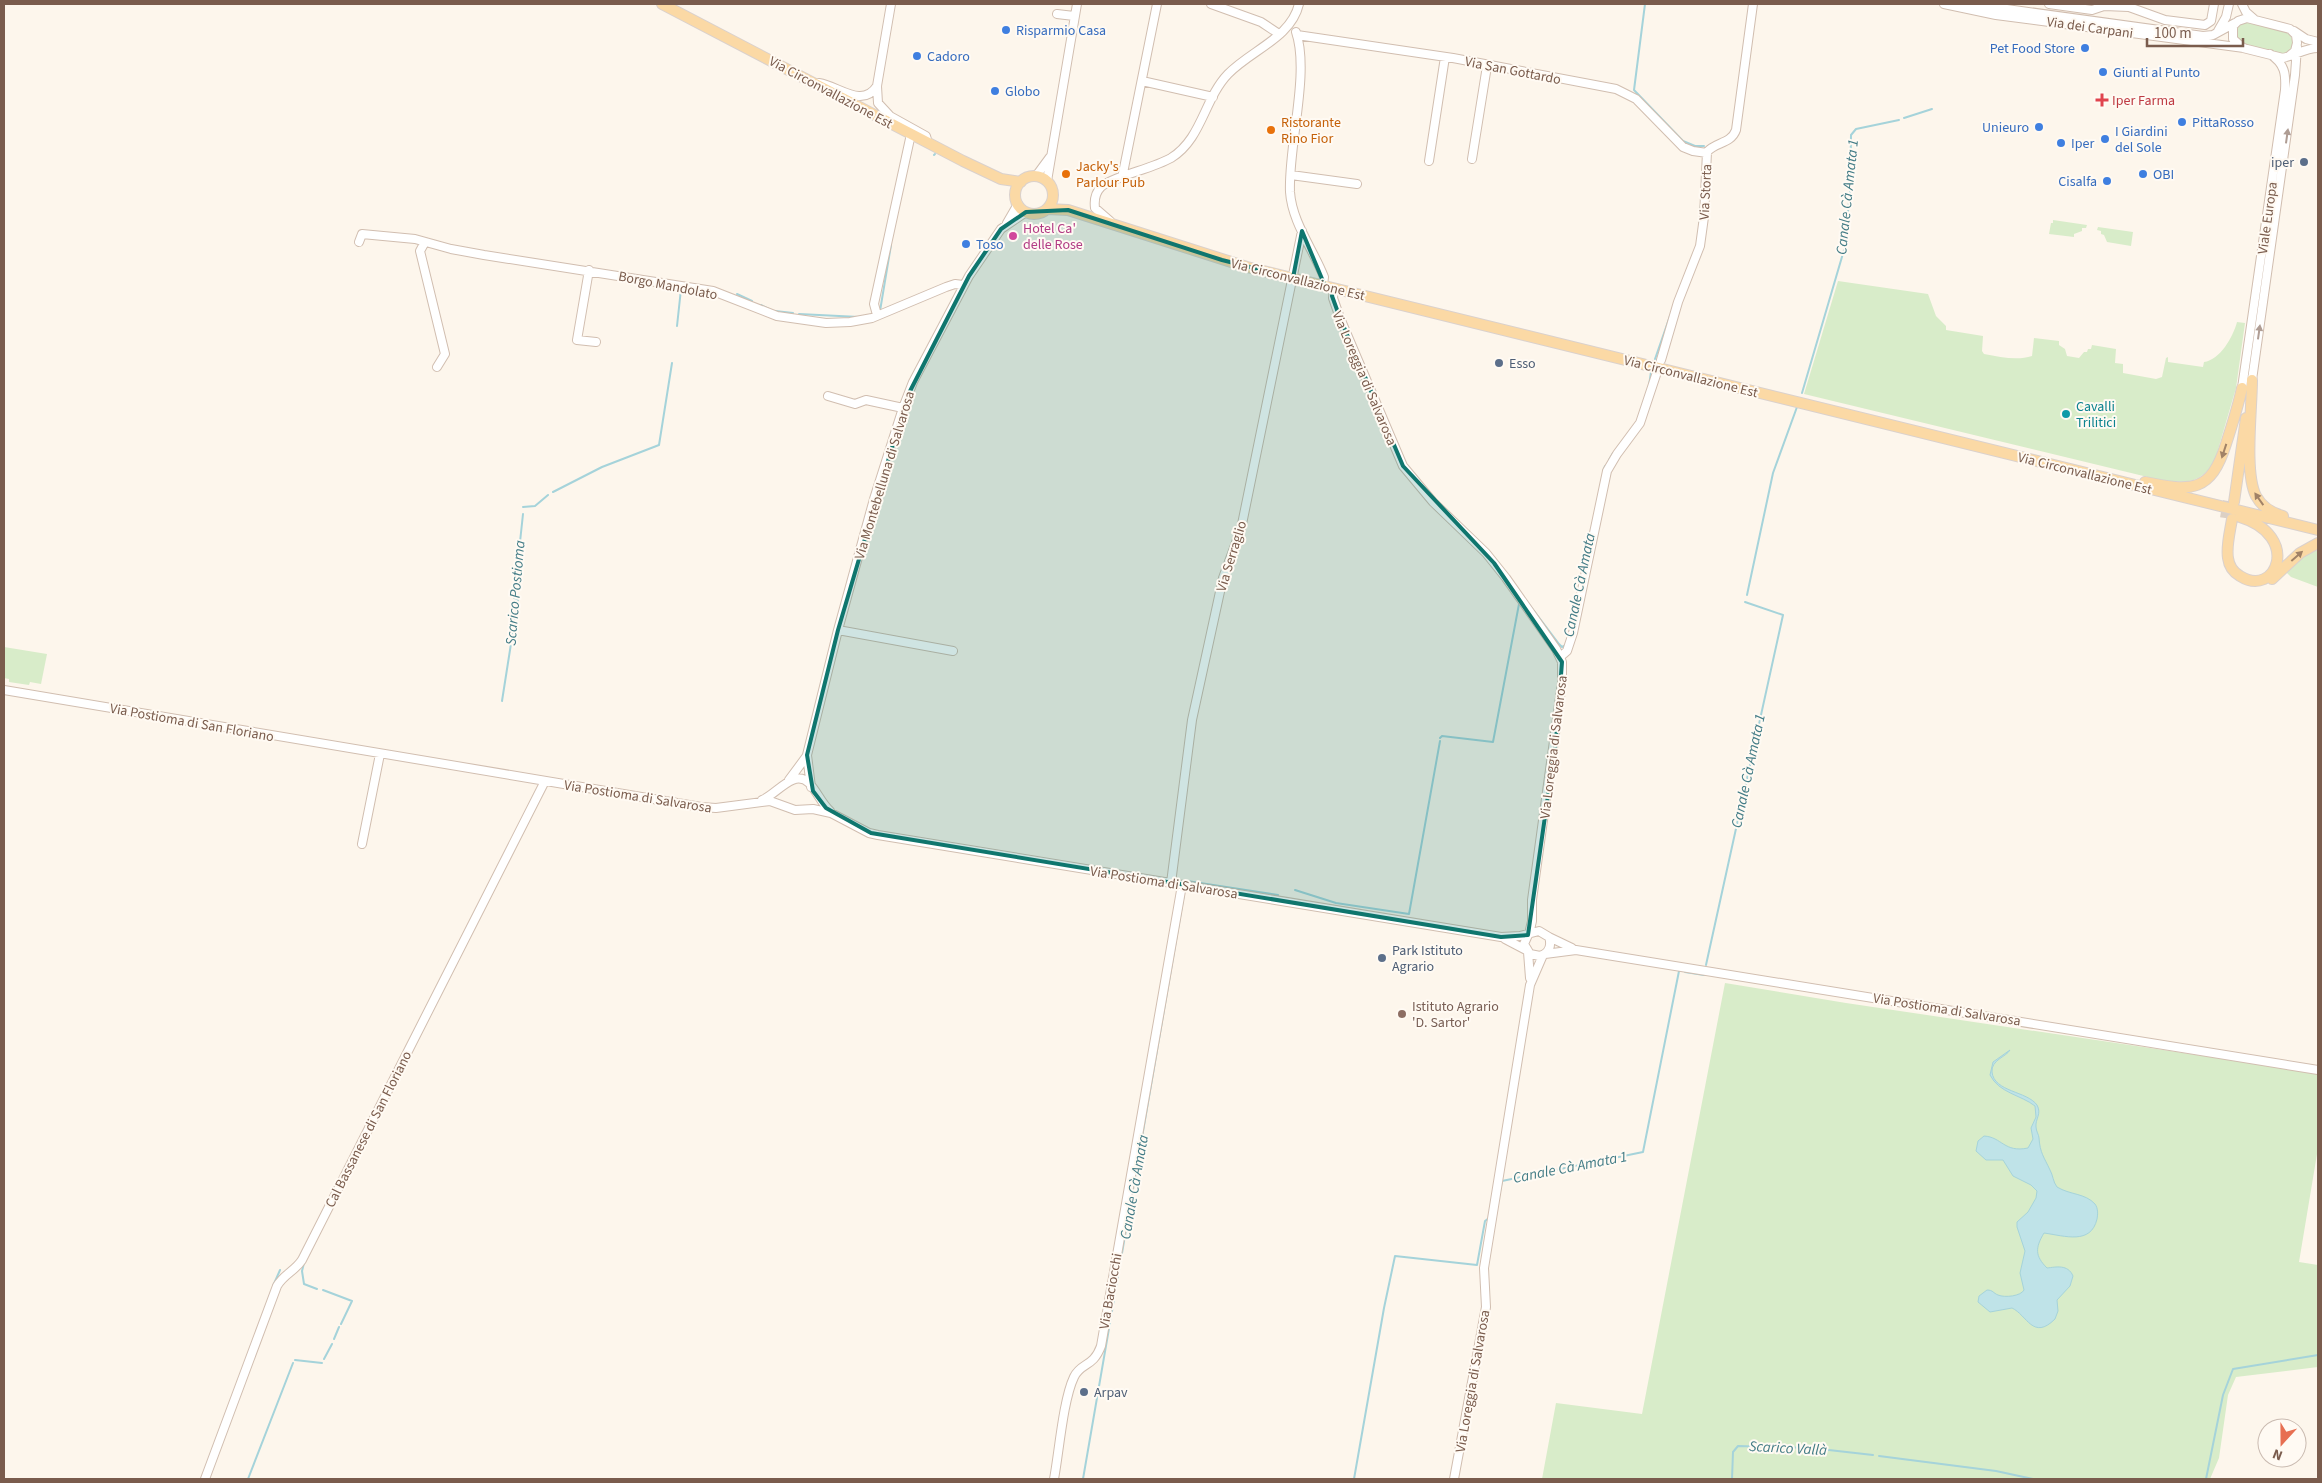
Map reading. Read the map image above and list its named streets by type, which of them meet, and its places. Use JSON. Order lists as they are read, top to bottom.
{
  "streets": {
    "main road": ["Via Circonvallazione Est"],
    "street": [
      "Via dei Carpani",
      "Via San Gottardo",
      "Via Storta",
      "Viale Europa",
      "Borgo Mandolato",
      "Via Loreggia di Salvarosa",
      "Via Montebelluna di Salvarosa",
      "Via Serraglio",
      "Via Postioma di San Floriano",
      "Via Postioma di Salvarosa",
      "Cal Bassanese di San Floriano",
      "Via Baciocchi"
    ]
  },
  "crossings": [
    ["Via dei Carpani", "Viale Europa"],
    ["Via San Gottardo", "Via Storta"],
    ["Via Circonvallazione Est", "Via Loreggia di Salvarosa"],
    ["Via Circonvallazione Est", "Via Serraglio"],
    ["Borgo Mandolato", "Via Montebelluna di Salvarosa"],
    ["Via Loreggia di Salvarosa", "Via Postioma di Salvarosa"],
    ["Via Montebelluna di Salvarosa", "Via Postioma di Salvarosa"],
    ["Via Serraglio", "Via Postioma di Salvarosa"],
    ["Via Postioma di San Floriano", "Via Postioma di Salvarosa"],
    ["Via Postioma di San Floriano", "Cal Bassanese di San Floriano"],
    ["Via Postioma di Salvarosa", "Cal Bassanese di San Floriano"],
    ["Via Postioma di Salvarosa", "Via Baciocchi"]
  ],
  "water": [
    "Canale Cà Amata 1",
    "Canale Cà Amata",
    "Scarico Postioma",
    "Scarico Vallà"
  ],
  "places": {
    "other": [
      "Risparmio Casa",
      "Pet Food Store",
      "Cadoro",
      "Giunti al Punto",
      "Globo",
      "PittaRosso",
      "Unieuro",
      "Ristorante Rino Fior",
      "I Giardini del Sole",
      "Iper",
      "iper",
      "Jacky's Parlour Pub",
      "OBI",
      "Cisalfa",
      "Hotel Ca' delle Rose",
      "Toso",
      "Esso",
      "Cavalli Trilitici",
      "Park Istituto Agrario",
      "Istituto Agrario 'D. Sartor'",
      "Arpav"
    ],
    "health": ["Iper Farma"]
  },
  "scale_bar": "100 m",
  "north": "bottom"
}
